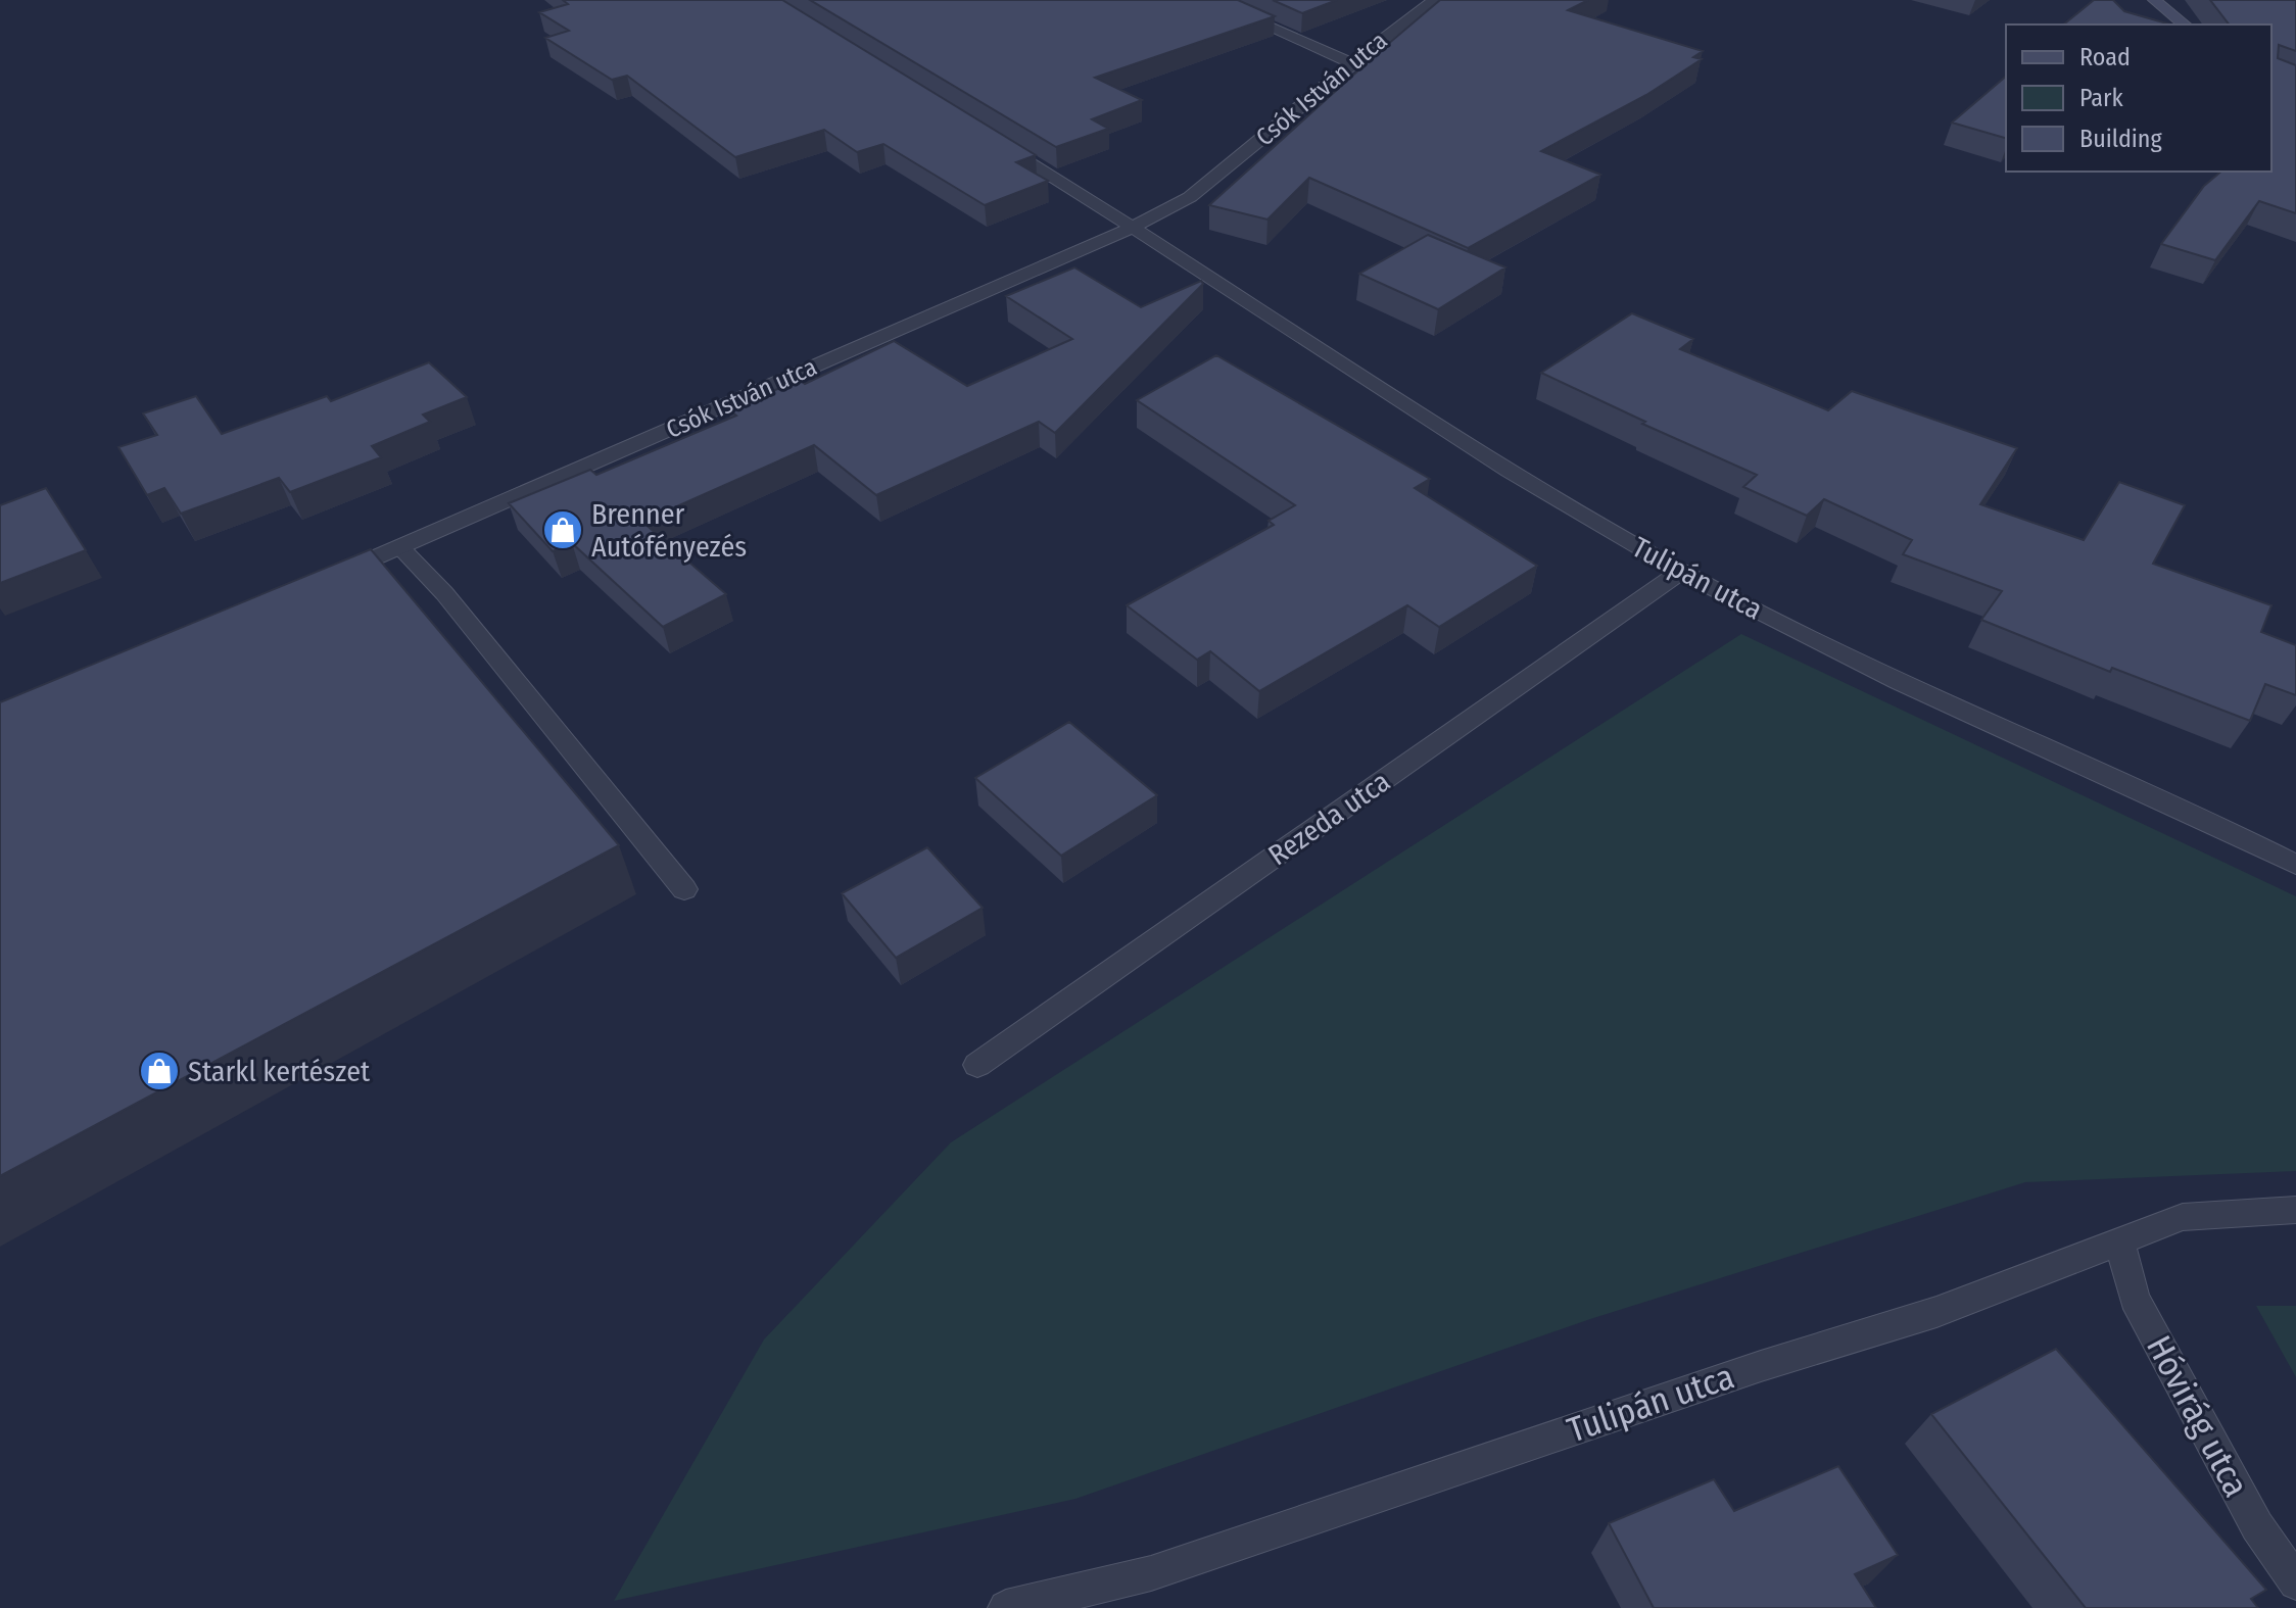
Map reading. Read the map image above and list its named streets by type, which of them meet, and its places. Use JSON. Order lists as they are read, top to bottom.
{
  "streets": {
    "street": [
      "Csók István utca",
      "Tulipán utca",
      "Rezeda utca",
      "Hóvirág utca"
    ]
  },
  "crossings": [
    ["Csók István utca", "Tulipán utca"],
    ["Tulipán utca", "Rezeda utca"],
    ["Tulipán utca", "Hóvirág utca"]
  ],
  "places": {
    "shop": ["Brenner Autófényezés", "Starkl kertészet"]
  },
  "legend": ["Road", "Park", "Building"]
}
